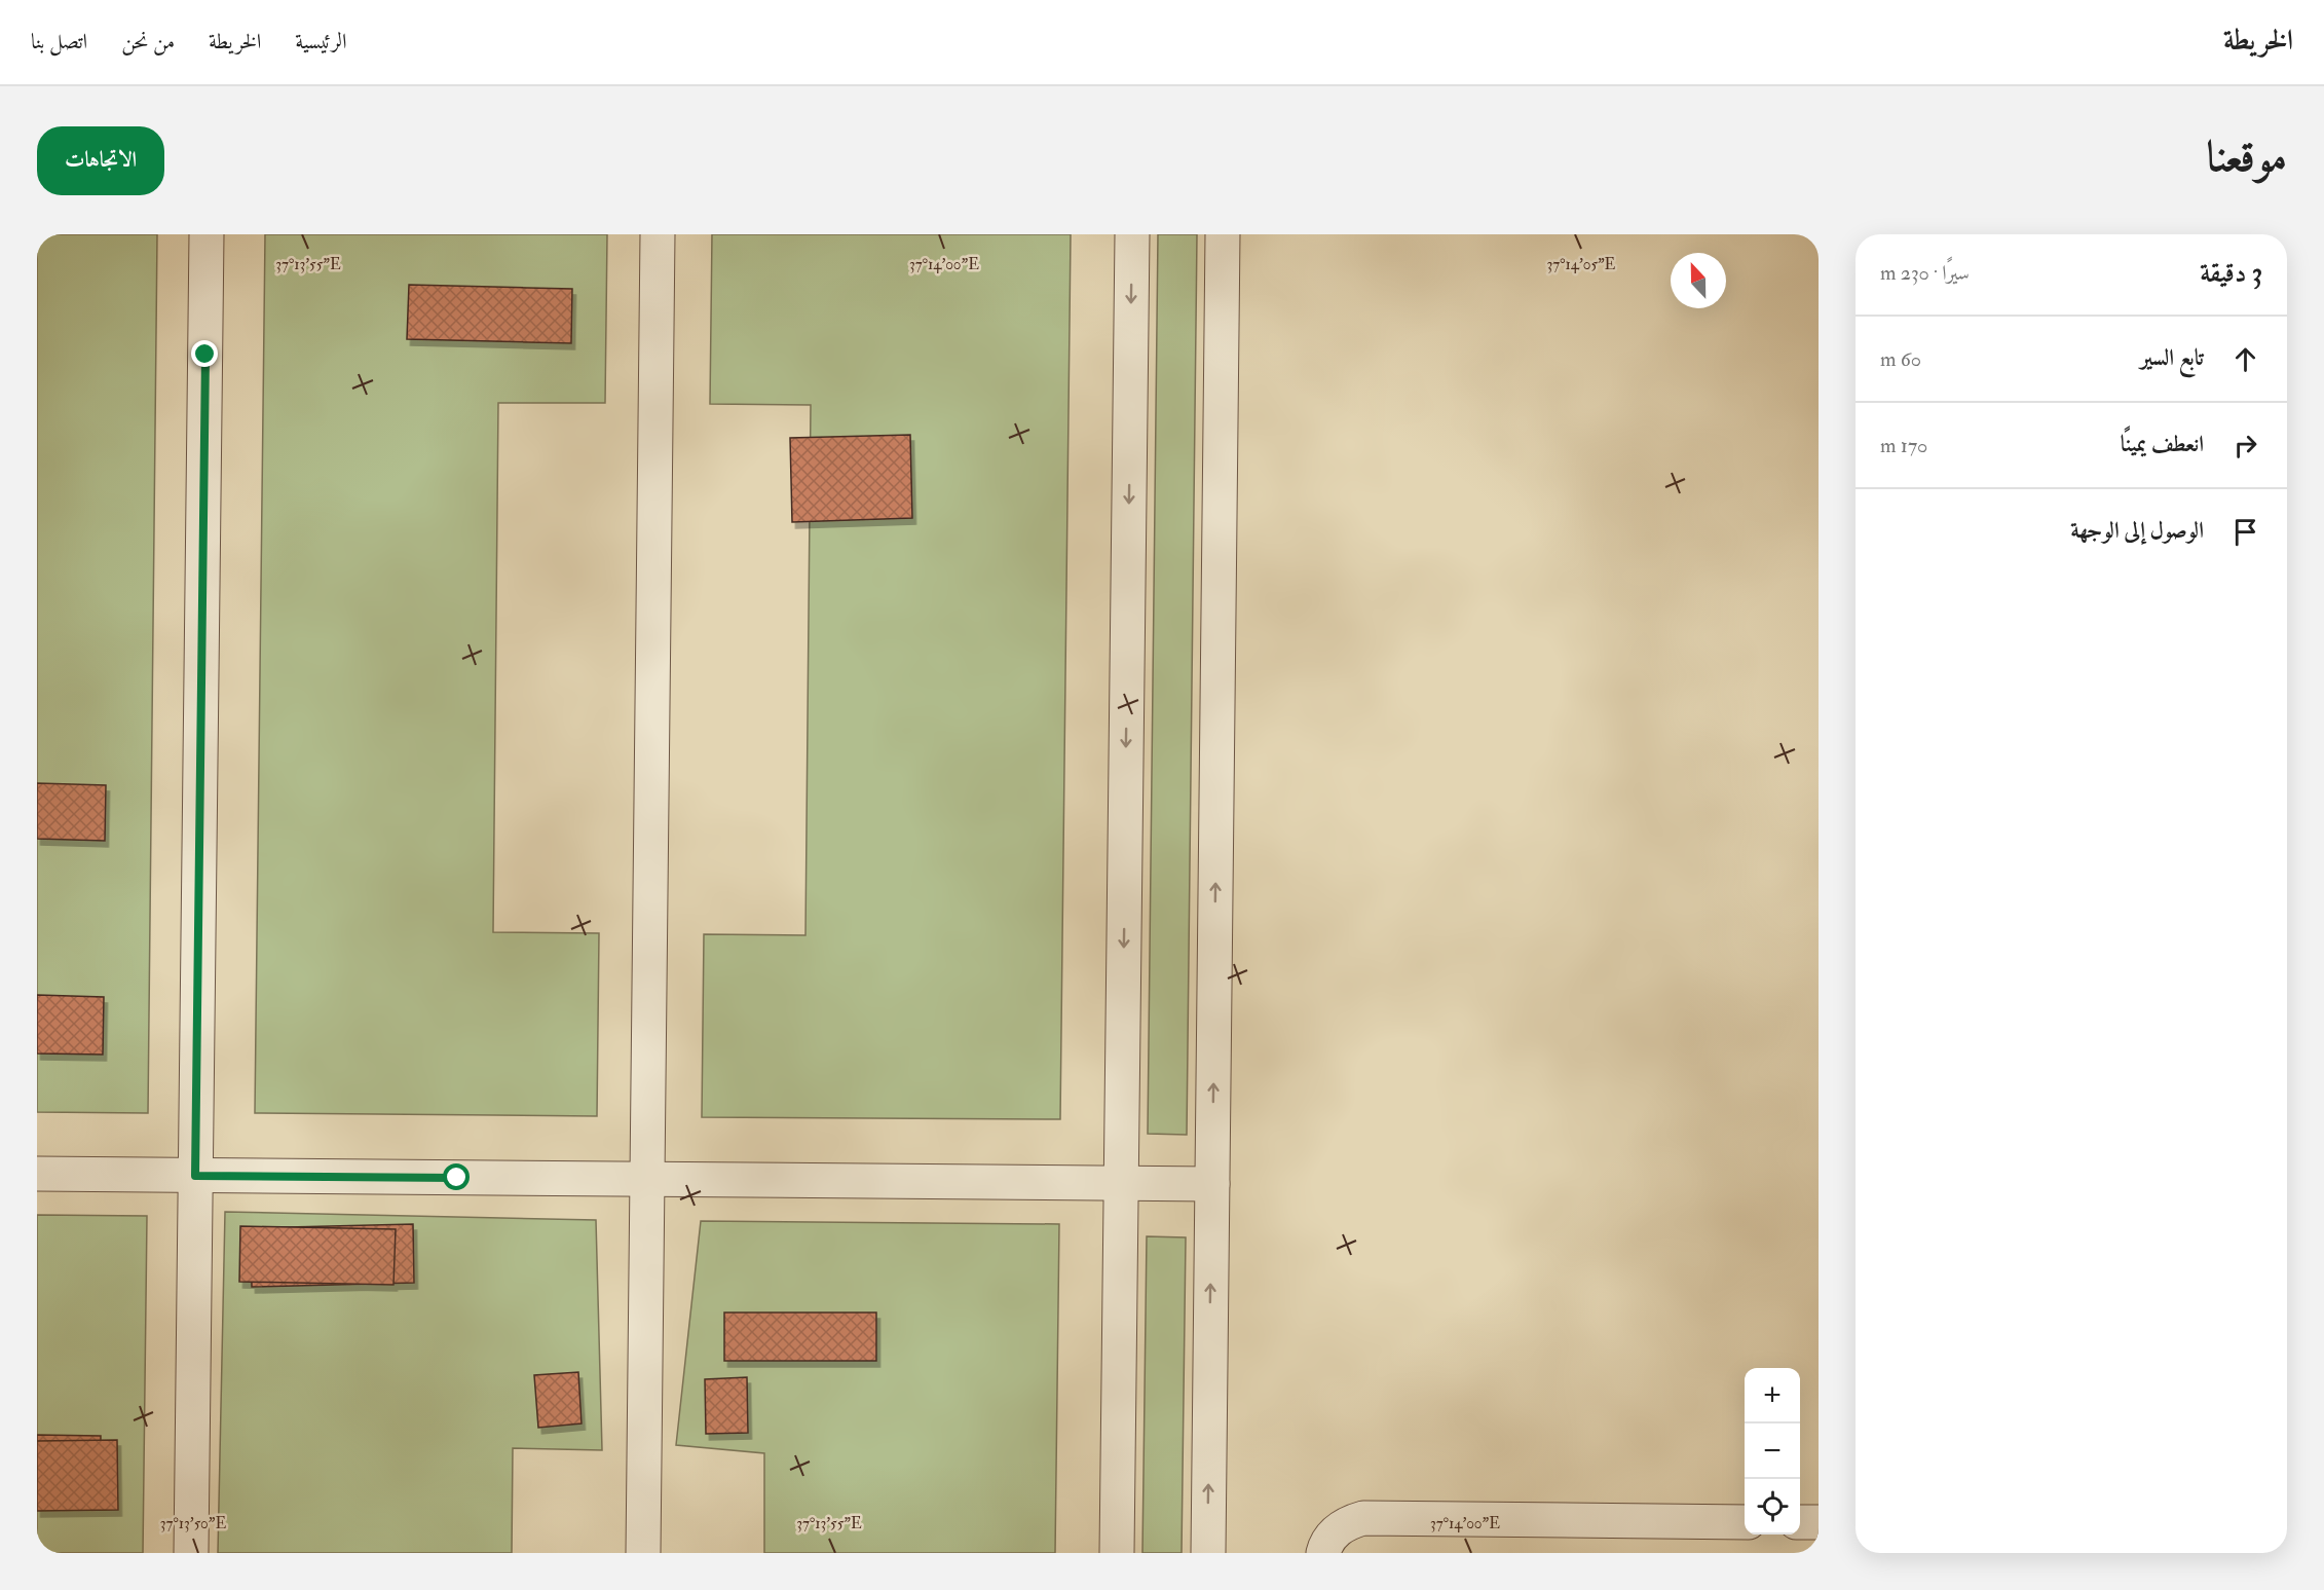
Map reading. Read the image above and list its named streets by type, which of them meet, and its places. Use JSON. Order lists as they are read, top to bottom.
{
  "north": "top",
  "page": {
    "header": "الخريطة",
    "nav": [
      "الرئيسية",
      "الخريطة",
      "من نحن",
      "اتصل بنا"
    ],
    "title": "موقعنا",
    "buttons": "الاتجاهات",
    "heading": ["3 دقيقة", "سيرًا · 230 m"],
    "list": [
      ["تابع السير", "60 m"],
      ["انعطف يمينًا", "170 m"],
      "الوصول إلى الوجهة"
    ],
    "map_buttons": ["+", "−"]
  },
  "coordinates": [
    "37°13'55\"E",
    "37°14'00\"E",
    "37°14'05\"E",
    "37°13'50\"E"
  ]
}
